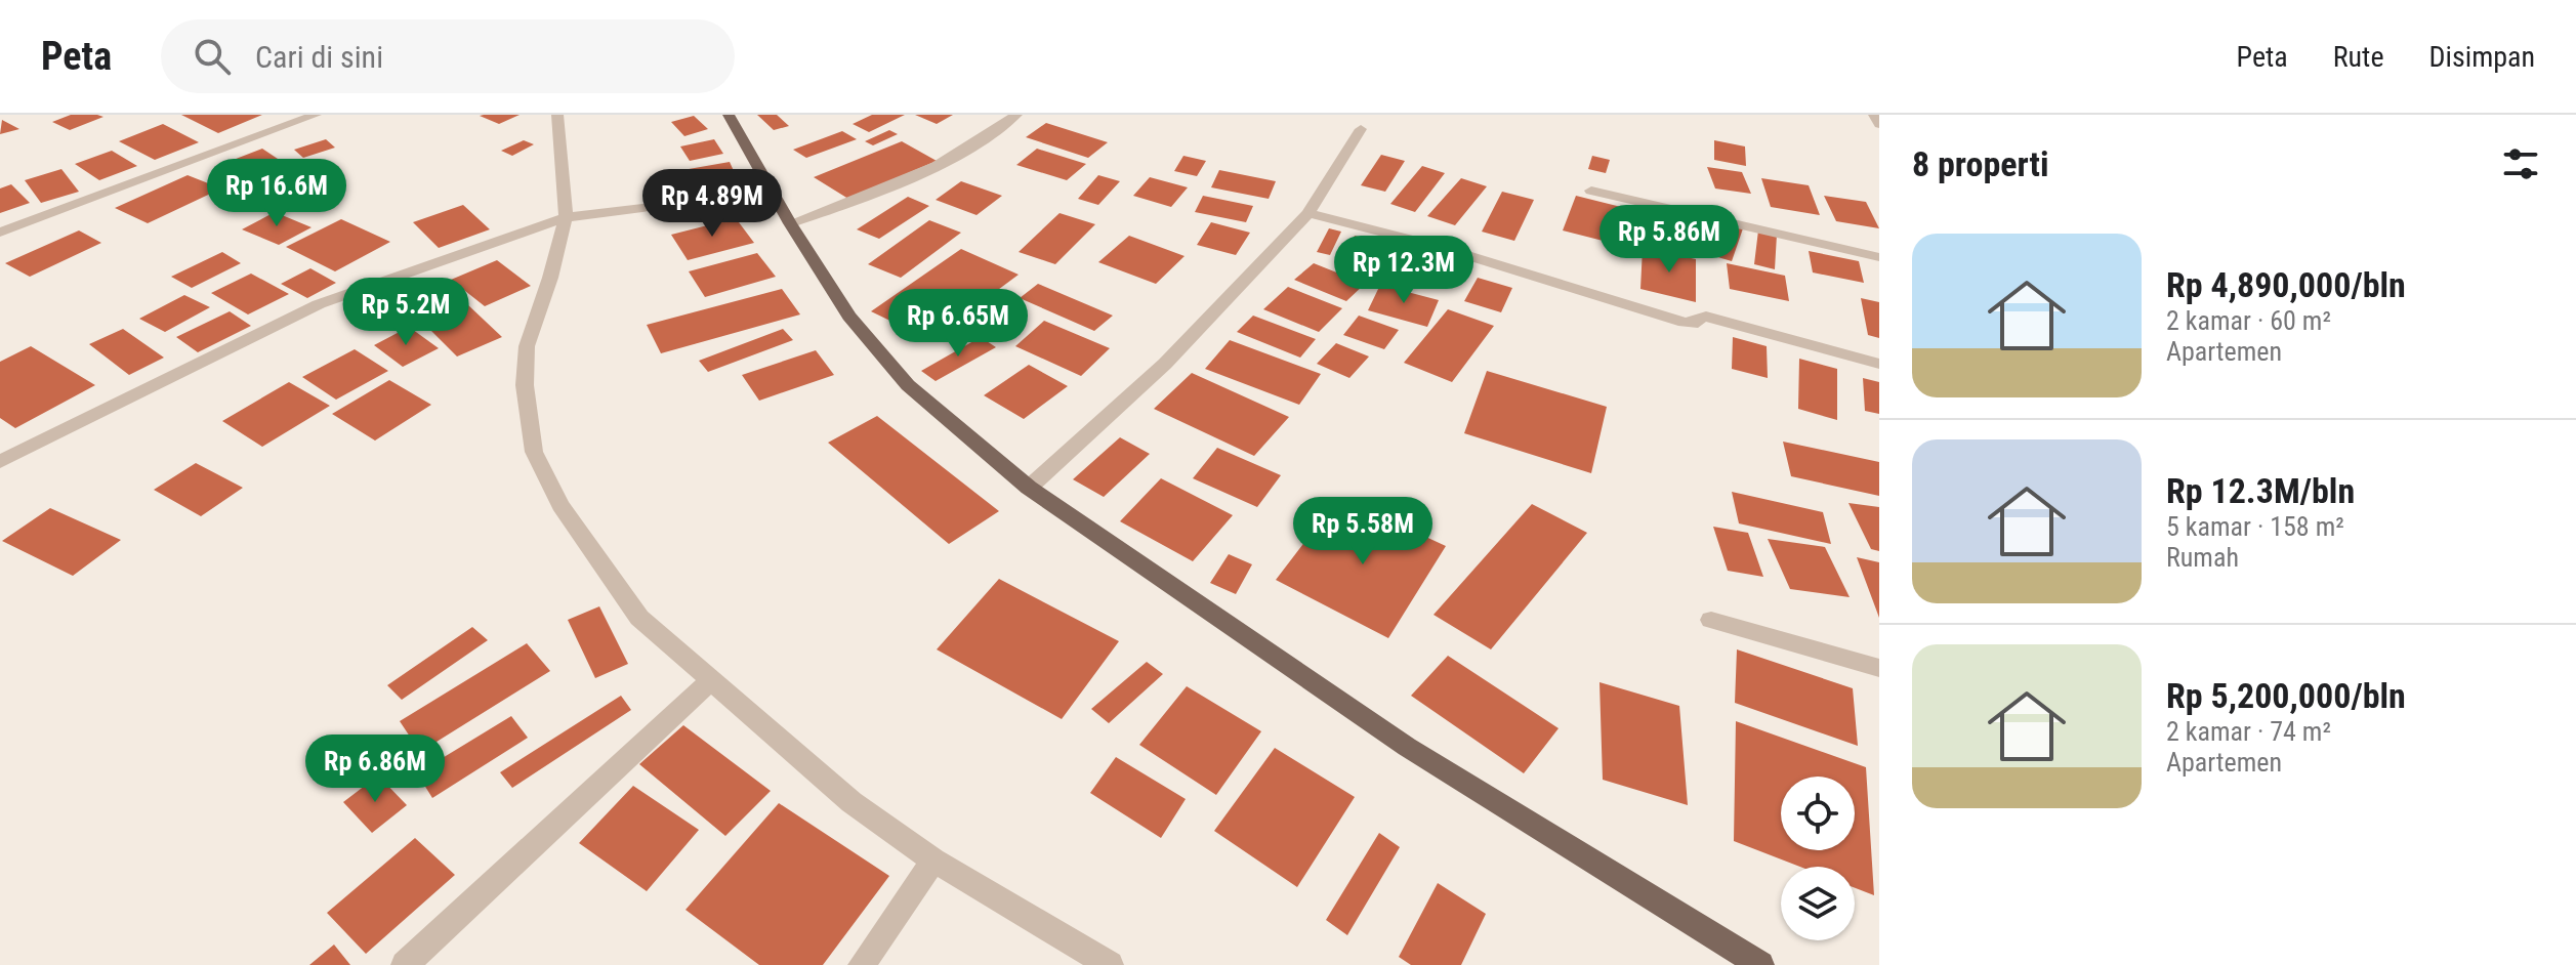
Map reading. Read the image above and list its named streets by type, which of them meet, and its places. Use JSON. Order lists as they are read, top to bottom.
{
  "page": {
    "header": "Peta",
    "search": "Cari di sini",
    "nav": ["Peta", "Rute", "Disimpan"],
    "heading": "8 properti",
    "price": [
      "Rp 16.6M",
      "Rp 4.89M",
      "Rp 5.86M",
      "Rp 12.3M",
      "Rp 5.2M",
      "Rp 6.65M",
      "Rp 5.58M",
      "Rp 6.86M"
    ],
    "list": [
      {
        "name": "Rp 4,890,000/bln",
        "note": "2 kamar · 60 m² · Apartemen"
      },
      {
        "name": "Rp 12.3M/bln",
        "note": "5 kamar · 158 m² · Rumah"
      },
      {
        "name": "Rp 5,200,000/bln",
        "note": "2 kamar · 74 m² · Apartemen"
      }
    ]
  }
}
